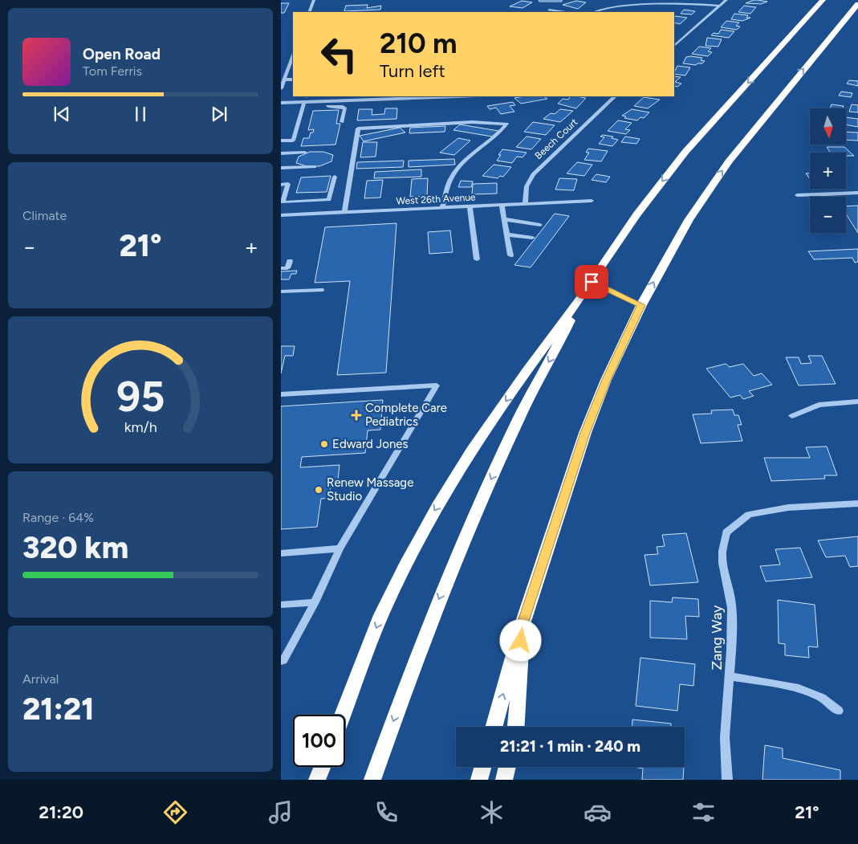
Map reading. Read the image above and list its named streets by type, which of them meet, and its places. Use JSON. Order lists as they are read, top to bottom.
{
  "streets": {
    "street": ["Beech Court", "West 26th Avenue", "Zang Way"]
  },
  "crossings": [
    ["Beech Court", "West 26th Avenue"]
  ],
  "places": {
    "health": ["Complete Care Pediatrics"],
    "other": ["Edward Jones", "Renew Massage Studio"]
  },
  "north": "bottom",
  "page": {
    "turn": ["210 m", "Turn left"],
    "song": ["Open Road", "Tom Ferris"],
    "map_buttons": ["+", "−"],
    "tile": [
      "Climate",
      ["Range · 64%", "320 km"],
      ["Arrival", "21:21"]
    ],
    "heat": ["−", "21°", "+"],
    "limit": "100",
    "trip": "21:21 · 1 min · 240 m",
    "tabs": ["21:20", "21°"],
    "gauge": ["95", "km/h"]
  }
}
